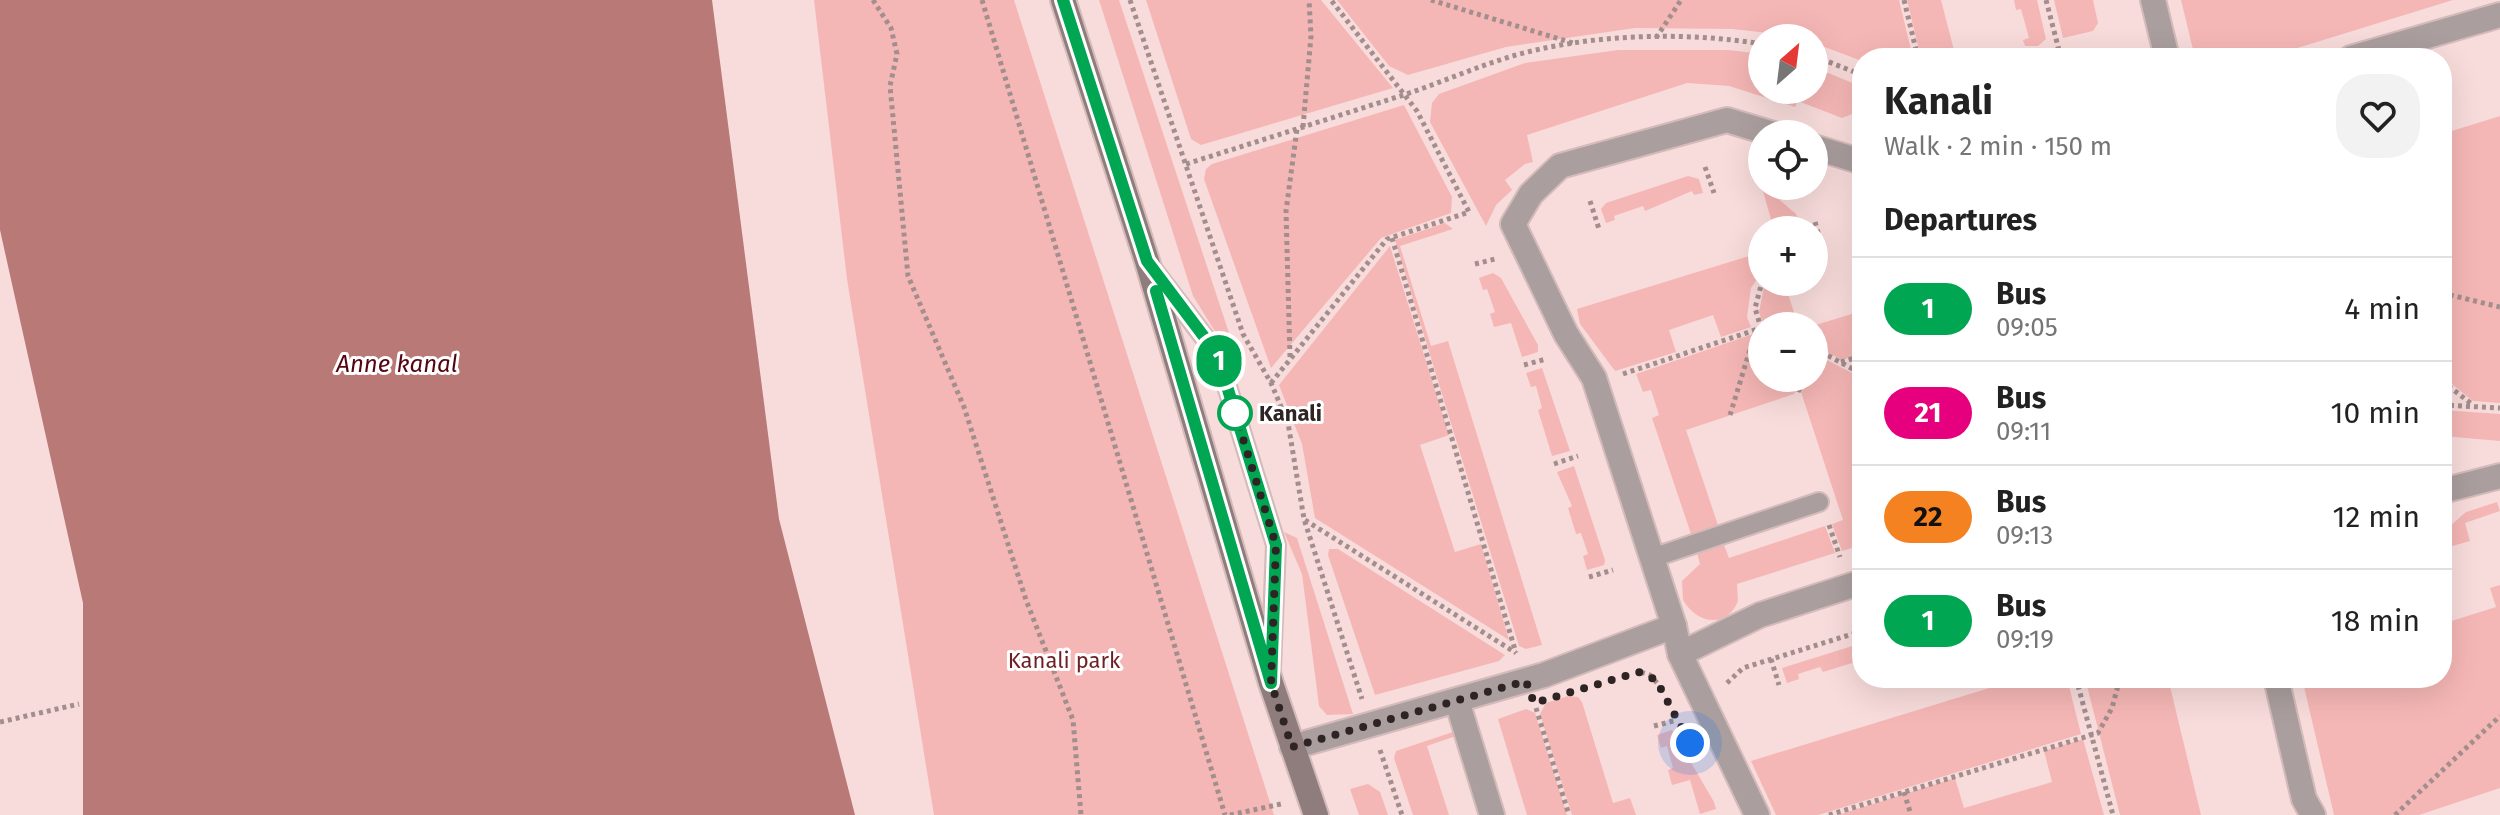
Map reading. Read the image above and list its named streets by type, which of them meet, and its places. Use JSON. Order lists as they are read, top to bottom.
{
  "water": ["Anne kanal"],
  "parks": ["Kanali park"],
  "places": ["Kanali"],
  "lines": ["bus line 1"],
  "north": "top right",
  "page": {
    "on_map": "1",
    "map_buttons": ["+", "−"],
    "heading": [
      ["Kanali", "Walk · 2 min · 150 m"],
      "Departures"
    ],
    "list": [
      {
        "mark": "1",
        "name": "Bus",
        "note": "09:05",
        "value": "4 min"
      },
      {
        "mark": "21",
        "name": "Bus",
        "note": "09:11",
        "value": "10 min"
      },
      {
        "mark": "22",
        "name": "Bus",
        "note": "09:13",
        "value": "12 min"
      },
      {
        "mark": "1",
        "name": "Bus",
        "note": "09:19",
        "value": "18 min"
      }
    ]
  }
}
